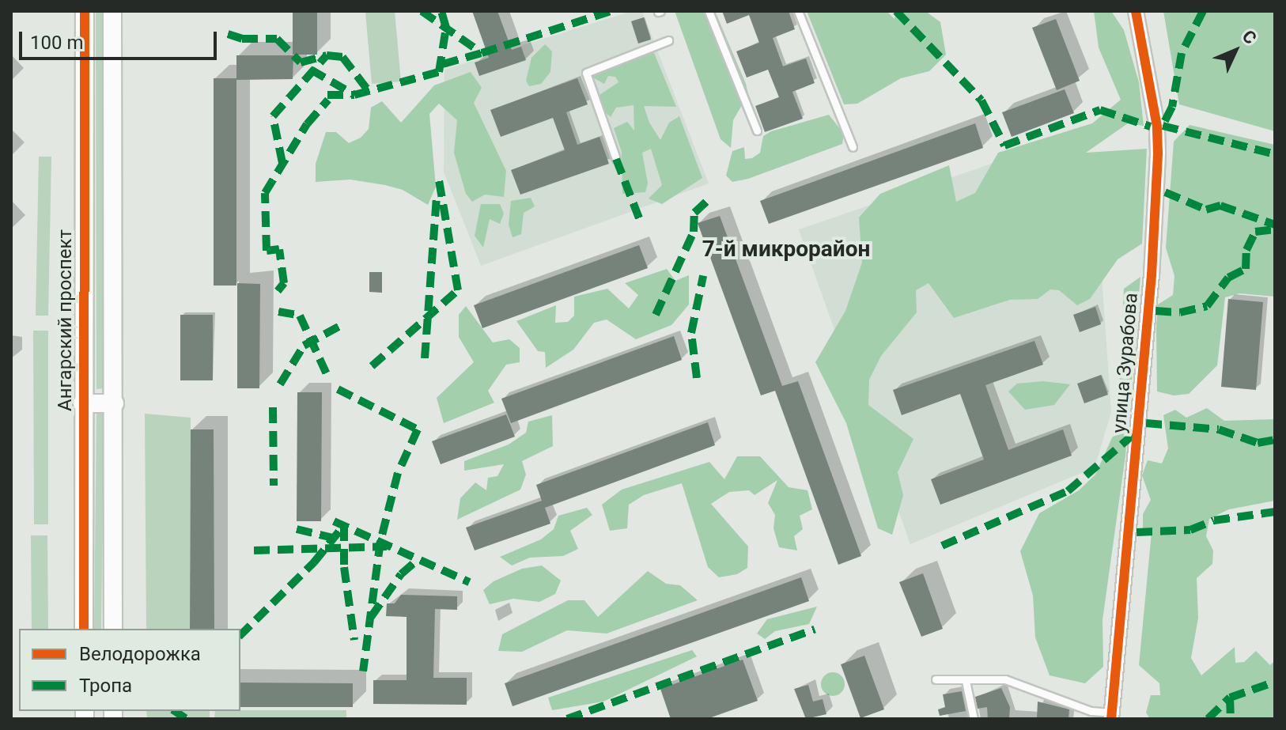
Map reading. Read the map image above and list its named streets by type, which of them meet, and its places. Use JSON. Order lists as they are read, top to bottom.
{
  "streets": {
    "street": ["Ангарский проспект", "улица Зурабова"]
  },
  "districts": ["7-й микрорайон"],
  "legend": ["Велодорожка", "Тропа"],
  "scale_bar": "100 m",
  "north": "top right"
}
